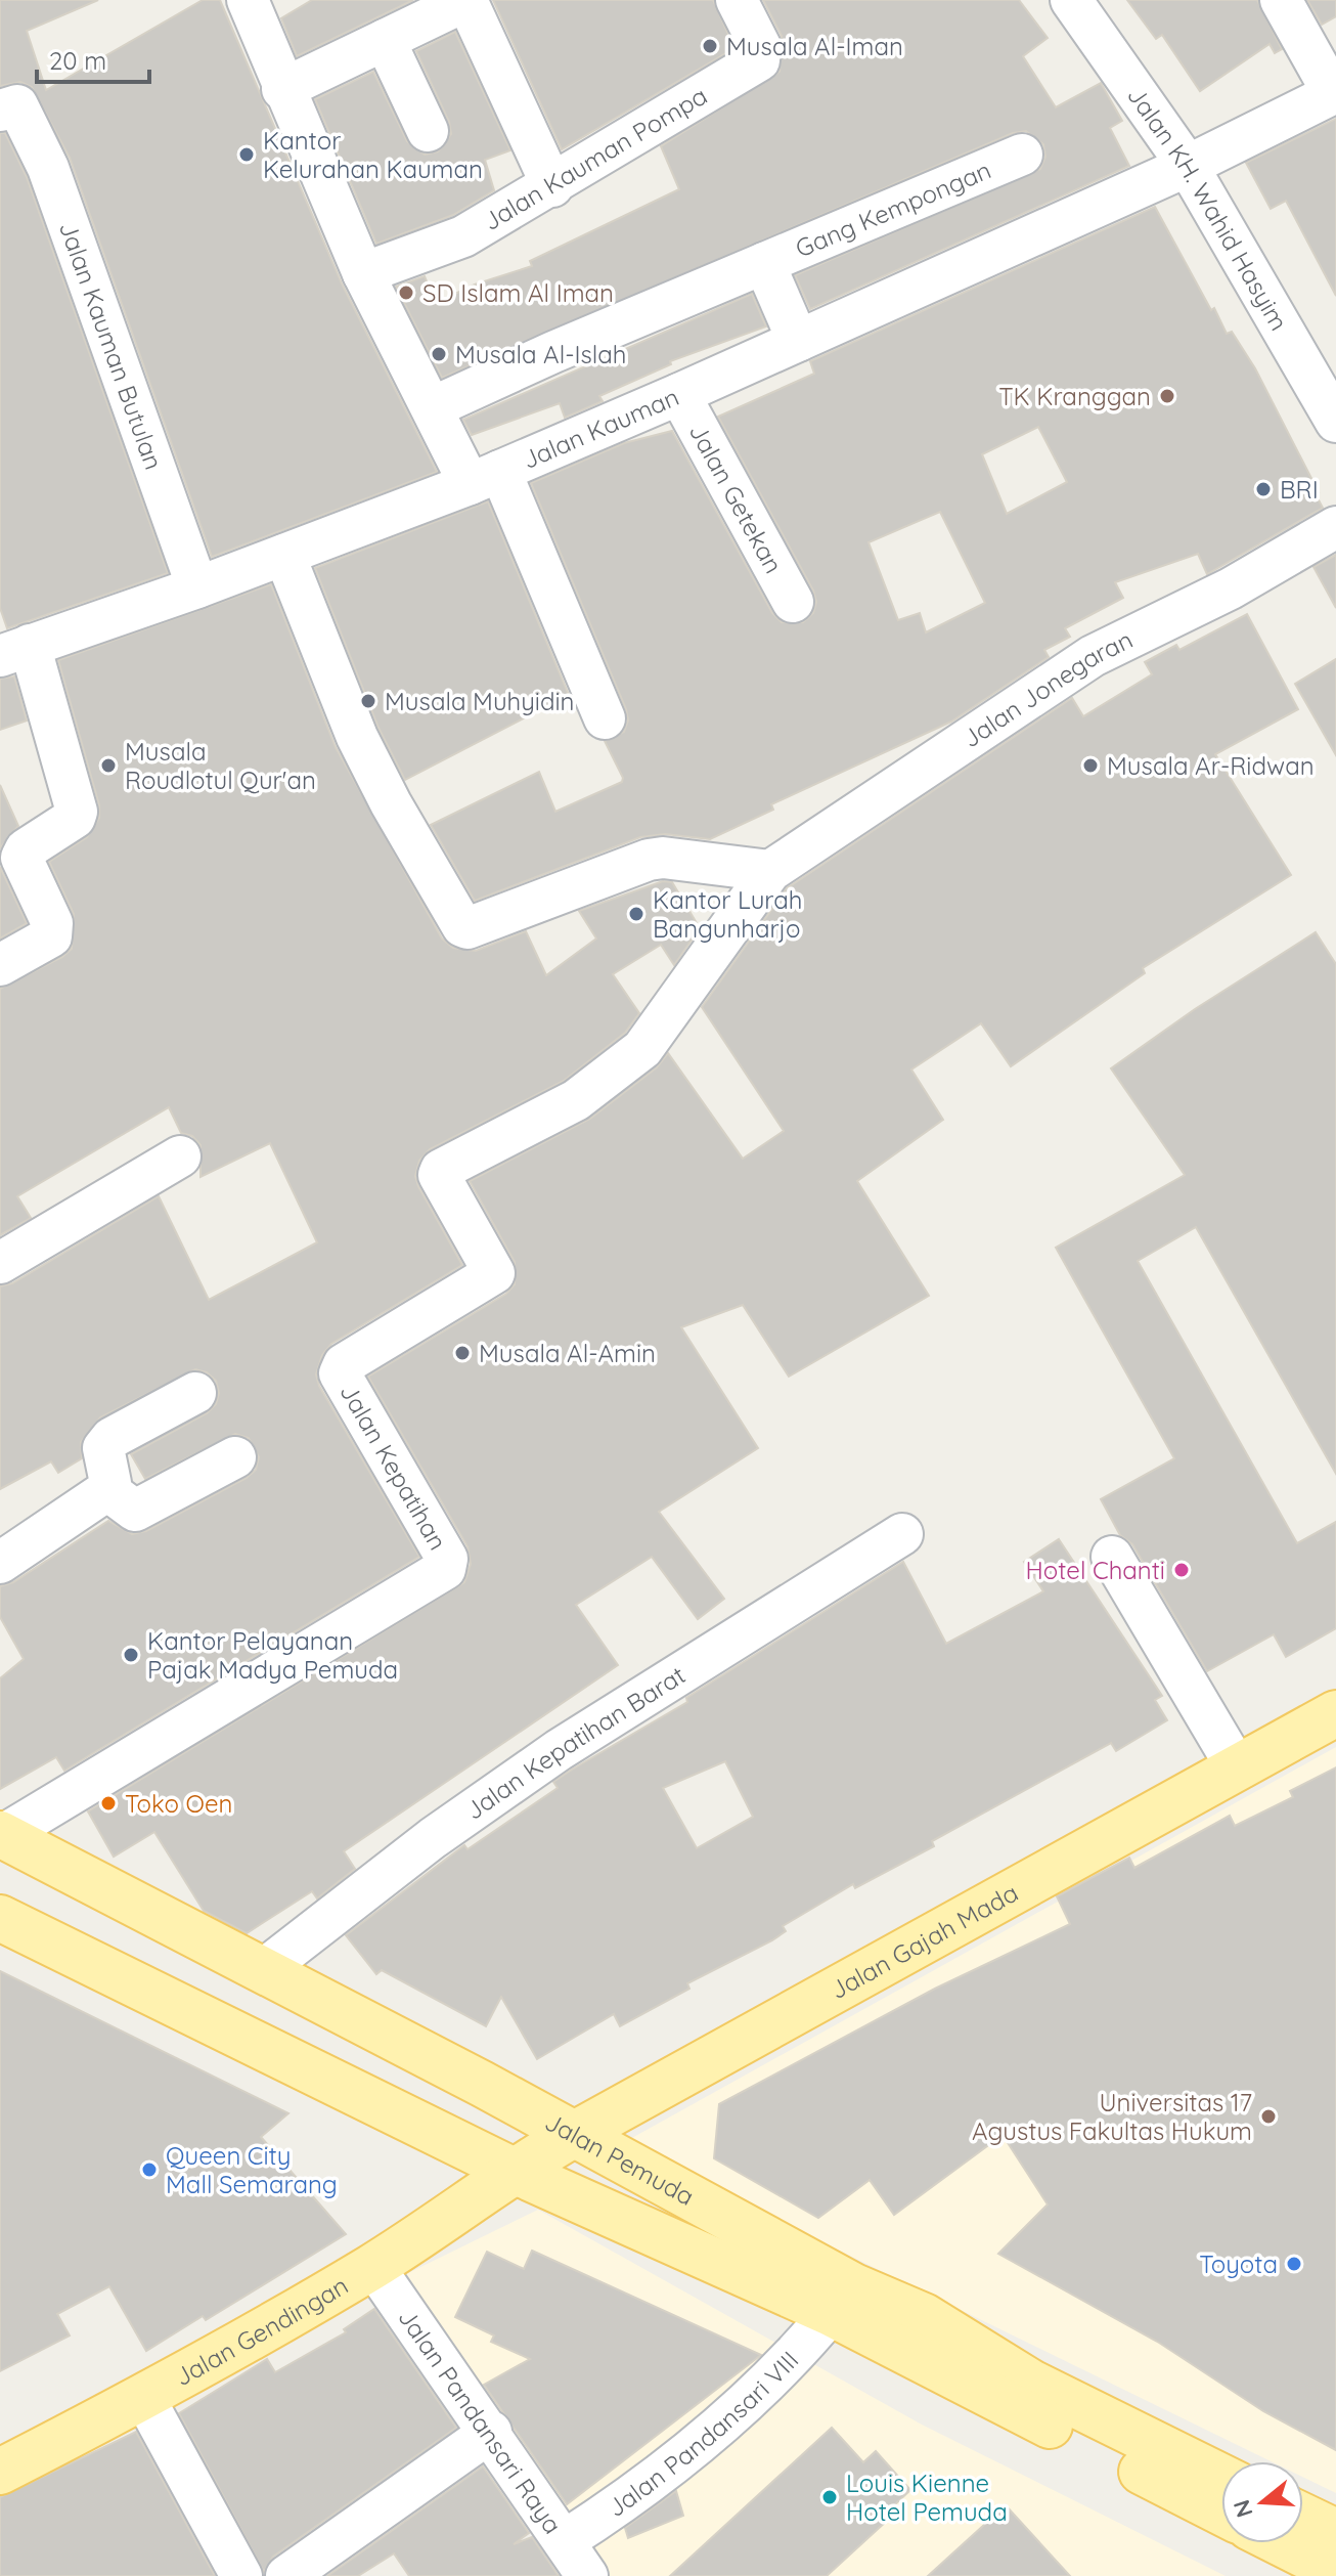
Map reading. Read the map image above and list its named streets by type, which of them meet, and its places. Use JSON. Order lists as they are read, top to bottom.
{
  "streets": {
    "main road": ["Jalan Gajah Mada", "Jalan Pemuda", "Jalan Gendingan"],
    "street": [
      "Jalan Kauman Pompa",
      "Gang Kempongan",
      "Jalan KH. Wahid Hasyim",
      "Jalan Kauman Butulan",
      "Jalan Kauman",
      "Jalan Getekan",
      "Jalan Jonegaran",
      "Jalan Kepatihan",
      "Jalan Kepatihan Barat",
      "Jalan Pandansari Raya",
      "Jalan Pandansari VIII"
    ]
  },
  "crossings": [
    ["Gang Kempongan", "Jalan Kauman"],
    ["Jalan KH. Wahid Hasyim", "Jalan Kauman"],
    ["Jalan Kauman Butulan", "Jalan Kauman"],
    ["Jalan Kauman", "Jalan Getekan"],
    ["Jalan Jonegaran", "Jalan Kepatihan"],
    ["Jalan Kepatihan", "Jalan Pemuda"],
    ["Jalan Kepatihan Barat", "Jalan Pemuda"],
    ["Jalan Gajah Mada", "Jalan Pemuda"],
    ["Jalan Gajah Mada", "Jalan Gendingan"],
    ["Jalan Pemuda", "Jalan Gendingan"],
    ["Jalan Pemuda", "Jalan Pandansari VIII"],
    ["Jalan Gendingan", "Jalan Pandansari Raya"],
    ["Jalan Pandansari Raya", "Jalan Pandansari VIII"]
  ],
  "places": [
    "Musala Al-Iman",
    "Kantor Kelurahan Kauman",
    "SD Islam Al Iman",
    "Musala Al-Islah",
    "TK Kranggan",
    "BRI",
    "Musala Muhyidin",
    "Musala Roudlotul Qur'an",
    "Musala Ar-Ridwan",
    "Kantor Lurah Bangunharjo",
    "Musala Al-Amin",
    "Hotel Chanti",
    "Kantor Pelayanan Pajak Madya Pemuda",
    "Toko Oen",
    "Universitas 17 Agustus Fakultas Hukum",
    "Queen City Mall Semarang",
    "Toyota",
    "Louis Kienne Hotel Pemuda"
  ],
  "scale_bar": "20 m",
  "north": "left"
}
